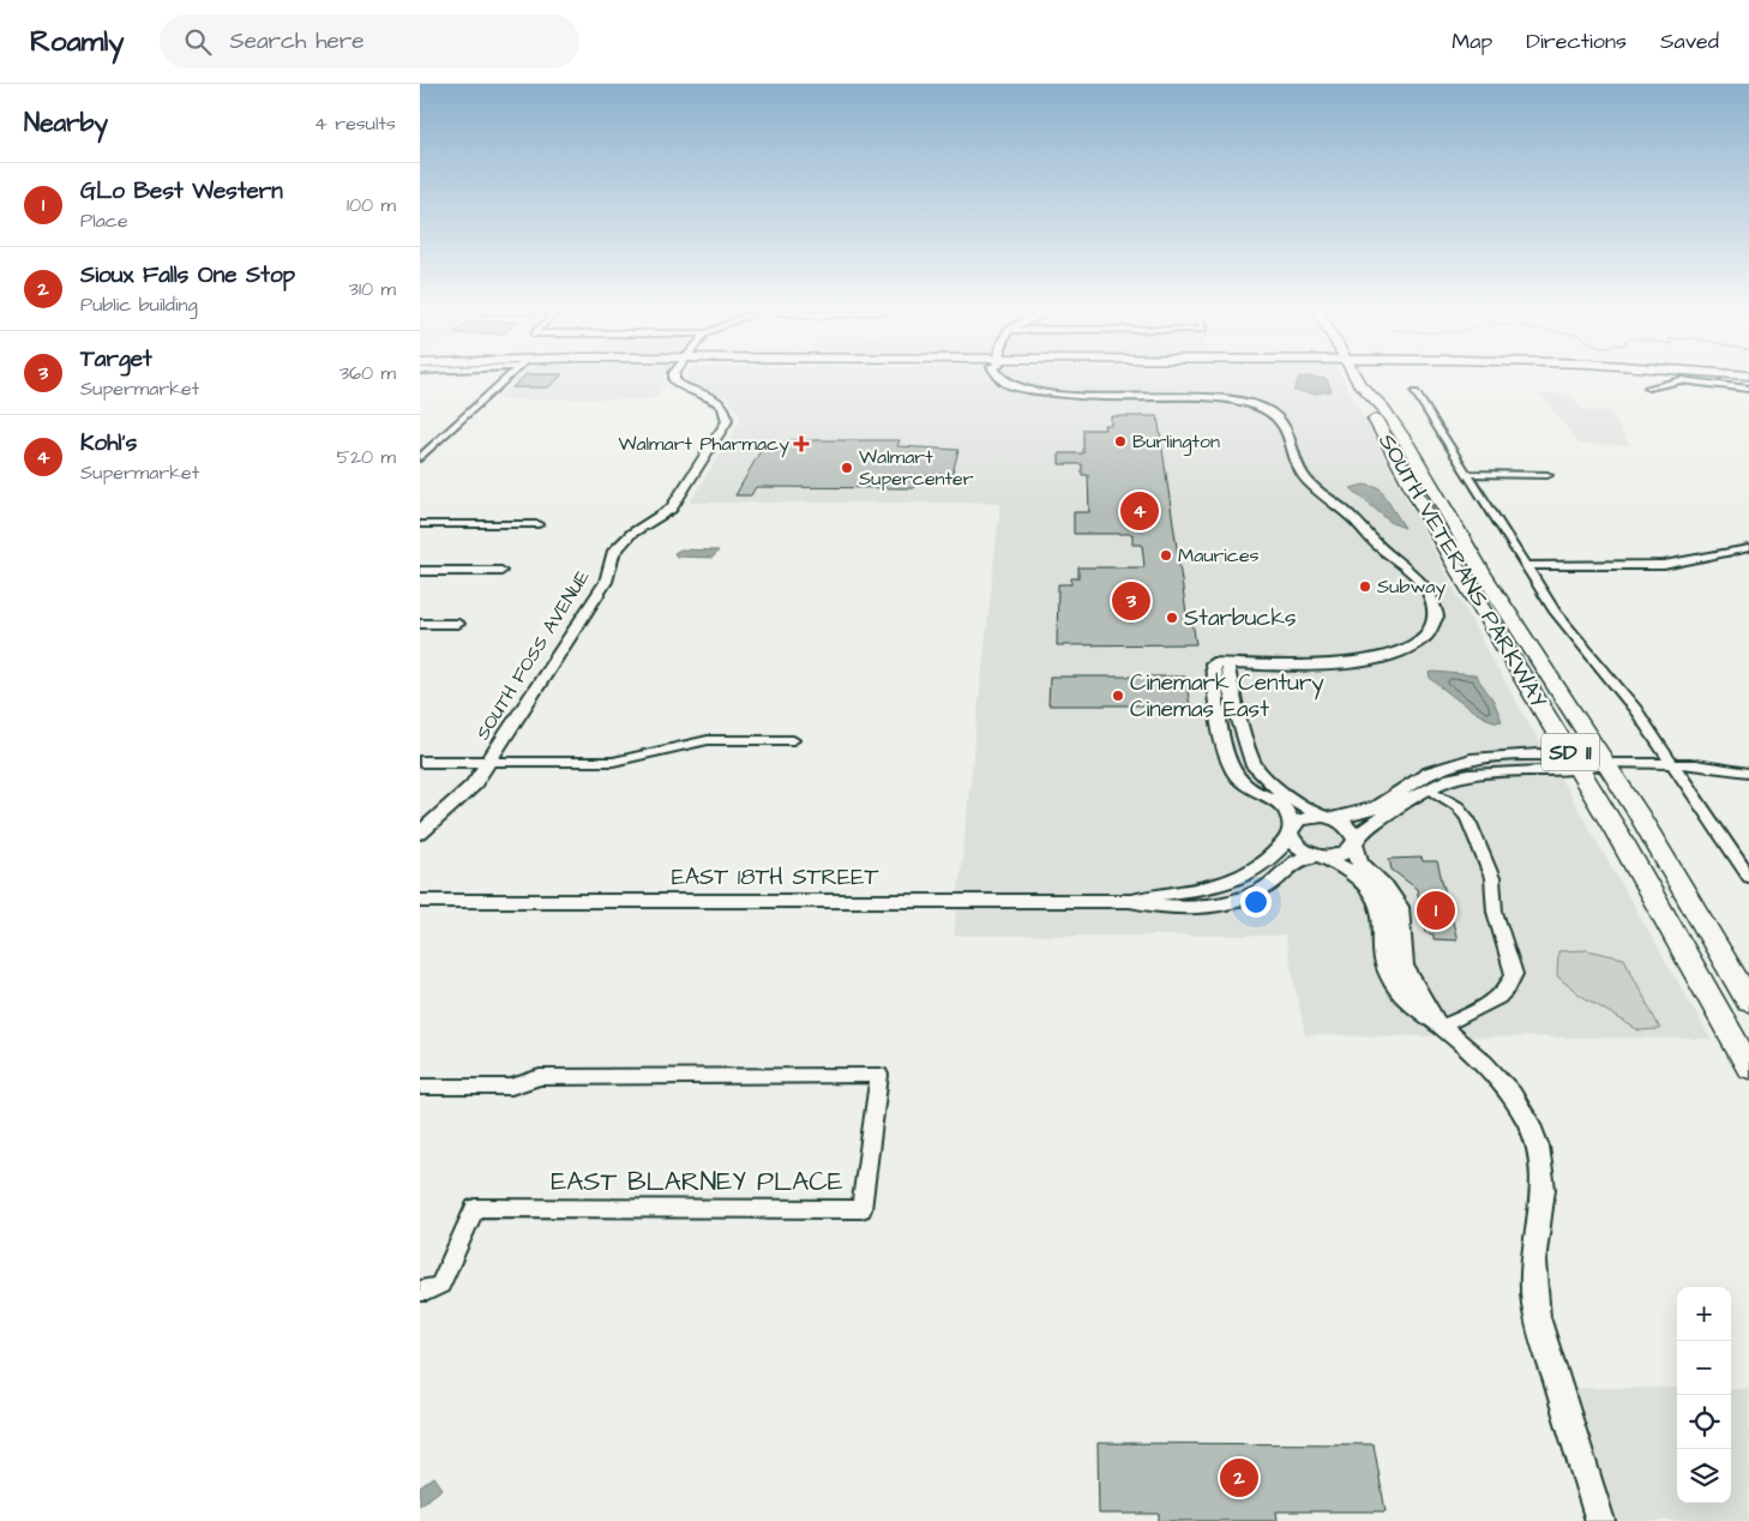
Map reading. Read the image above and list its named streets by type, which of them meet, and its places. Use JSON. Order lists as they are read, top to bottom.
{
  "streets": {
    "highway": ["SOUTH VETERANS PARKWAY", "SD 11"],
    "street": ["SOUTH FOSS AVENUE", "EAST 18TH STREET", "EAST BLARNEY PLACE"]
  },
  "crossings": [
    ["SOUTH VETERANS PARKWAY", "EAST 18TH STREET"]
  ],
  "places": {
    "other": [
      "Burlington",
      "Walmart Supercenter",
      "Maurices",
      "Subway",
      "Starbucks",
      "Cinemark Century Cinemas East"
    ],
    "health": ["Walmart Pharmacy"]
  },
  "page": {
    "header": "Roamly",
    "search": "Search here",
    "nav": ["Map", "Directions", "Saved"],
    "heading": ["Nearby", "4 results"],
    "list": [
      {
        "mark": "1",
        "name": "GLo Best Western",
        "note": "Place",
        "value": "100 m"
      },
      {
        "mark": "2",
        "name": "Sioux Falls One Stop",
        "note": "Public building",
        "value": "310 m"
      },
      {
        "mark": "3",
        "name": "Target",
        "note": "Supermarket",
        "value": "360 m"
      },
      {
        "mark": "4",
        "name": "Kohl's",
        "note": "Supermarket",
        "value": "520 m"
      }
    ],
    "pins": [
      "4",
      "3",
      "1",
      "2"
    ],
    "map_buttons": ["+", "−"]
  }
}
